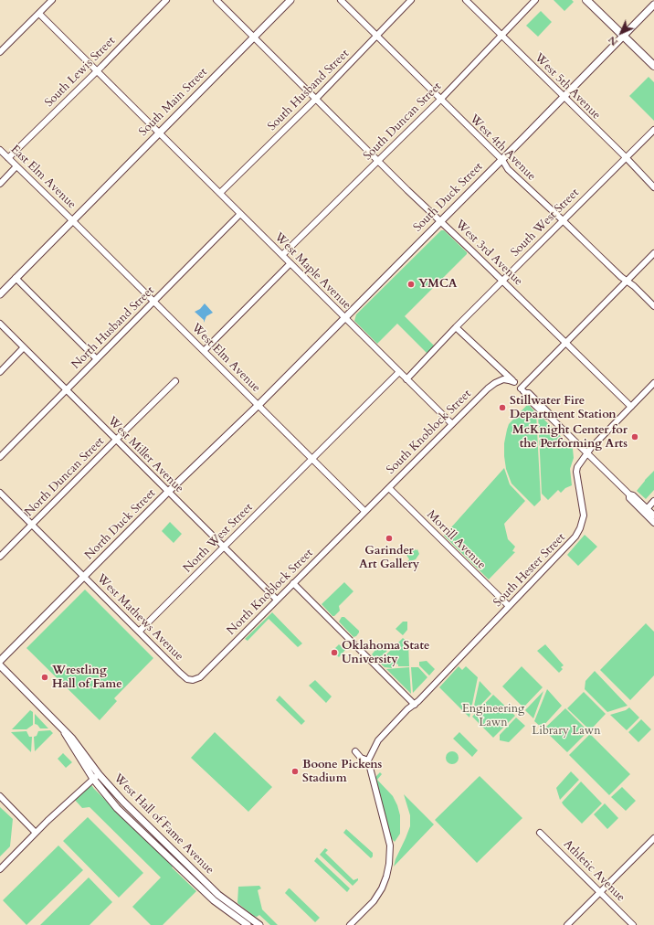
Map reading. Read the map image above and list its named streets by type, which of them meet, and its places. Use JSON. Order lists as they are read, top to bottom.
{
  "streets": {
    "main road": [
      "South Main Street",
      "South Duck Street",
      "North Duck Street",
      "West Hall of Fame Avenue"
    ],
    "street": [
      "South Lewis Street",
      "West 5th Avenue",
      "South Husband Street",
      "South Duncan Street",
      "West 4th Avenue",
      "East Elm Avenue",
      "South West Street",
      "West 3rd Avenue",
      "West Maple Avenue",
      "North Husband Street",
      "West Elm Avenue",
      "South Knoblock Street",
      "West Miller Avenue",
      "North Duncan Street",
      "North West Street",
      "Morrill Avenue",
      "South Hester Street",
      "North Knoblock Street",
      "West Mathews Avenue",
      "Athletic Avenue"
    ]
  },
  "crossings": [
    ["South Lewis Street", "East Elm Avenue"],
    ["South Lewis Street", "West Maple Avenue"],
    ["West 5th Avenue", "South Duncan Street"],
    ["West 5th Avenue", "South Duck Street"],
    ["West 5th Avenue", "South West Street"],
    ["South Husband Street", "West 4th Avenue"],
    ["South Husband Street", "West 3rd Avenue"],
    ["South Husband Street", "West Maple Avenue"],
    ["South Main Street", "East Elm Avenue"],
    ["South Main Street", "West 3rd Avenue"],
    ["South Main Street", "West Maple Avenue"],
    ["South Main Street", "West Elm Avenue"],
    ["South Duncan Street", "West 4th Avenue"],
    ["South Duncan Street", "West 3rd Avenue"],
    ["South Duncan Street", "West Maple Avenue"],
    ["West 4th Avenue", "South Duck Street"],
    ["West 4th Avenue", "South West Street"],
    ["East Elm Avenue", "West Elm Avenue"],
    ["South Duck Street", "West 3rd Avenue"],
    ["South Duck Street", "West Maple Avenue"],
    ["South Duck Street", "West Elm Avenue"],
    ["South Duck Street", "North Duck Street"],
    ["South West Street", "West 3rd Avenue"],
    ["South West Street", "West Maple Avenue"],
    ["West 3rd Avenue", "South Hester Street"],
    ["West Maple Avenue", "North Husband Street"],
    ["West Maple Avenue", "South Knoblock Street"],
    ["North Husband Street", "West Elm Avenue"],
    ["North Husband Street", "West Miller Avenue"],
    ["West Elm Avenue", "South Knoblock Street"],
    ["West Elm Avenue", "North Duck Street"],
    ["West Elm Avenue", "North West Street"],
    ["West Elm Avenue", "North Knoblock Street"],
    ["South Knoblock Street", "Morrill Avenue"],
    ["South Knoblock Street", "North Knoblock Street"],
    ["West Miller Avenue", "North Duncan Street"],
    ["West Miller Avenue", "North Duck Street"],
    ["West Miller Avenue", "North West Street"],
    ["West Miller Avenue", "North Knoblock Street"],
    ["North Duncan Street", "West Mathews Avenue"],
    ["North Duck Street", "West Mathews Avenue"],
    ["North West Street", "West Mathews Avenue"],
    ["Morrill Avenue", "South Hester Street"],
    ["North Knoblock Street", "West Mathews Avenue"]
  ],
  "parks": ["Engineering Lawn", "Library Lawn"],
  "places": [
    "YMCA",
    "Stillwater Fire Department Station",
    "McKnight Center for the Performing Arts",
    "Garinder Art Gallery",
    "Oklahoma State University",
    "Wrestling Hall of Fame",
    "Boone Pickens Stadium"
  ],
  "north": "bottom left"
}
